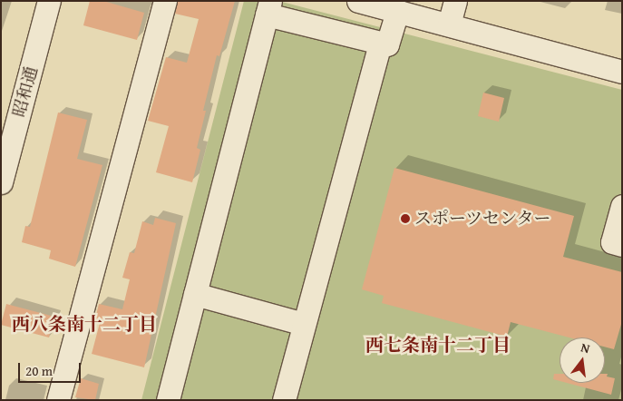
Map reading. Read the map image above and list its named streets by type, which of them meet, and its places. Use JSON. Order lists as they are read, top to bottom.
{
  "streets": {
    "street": ["昭和通"]
  },
  "districts": ["西八条南十二丁目", "西七条南十二丁目"],
  "places": ["スポーツセンター"],
  "scale_bar": "20 m",
  "north": "top"
}
